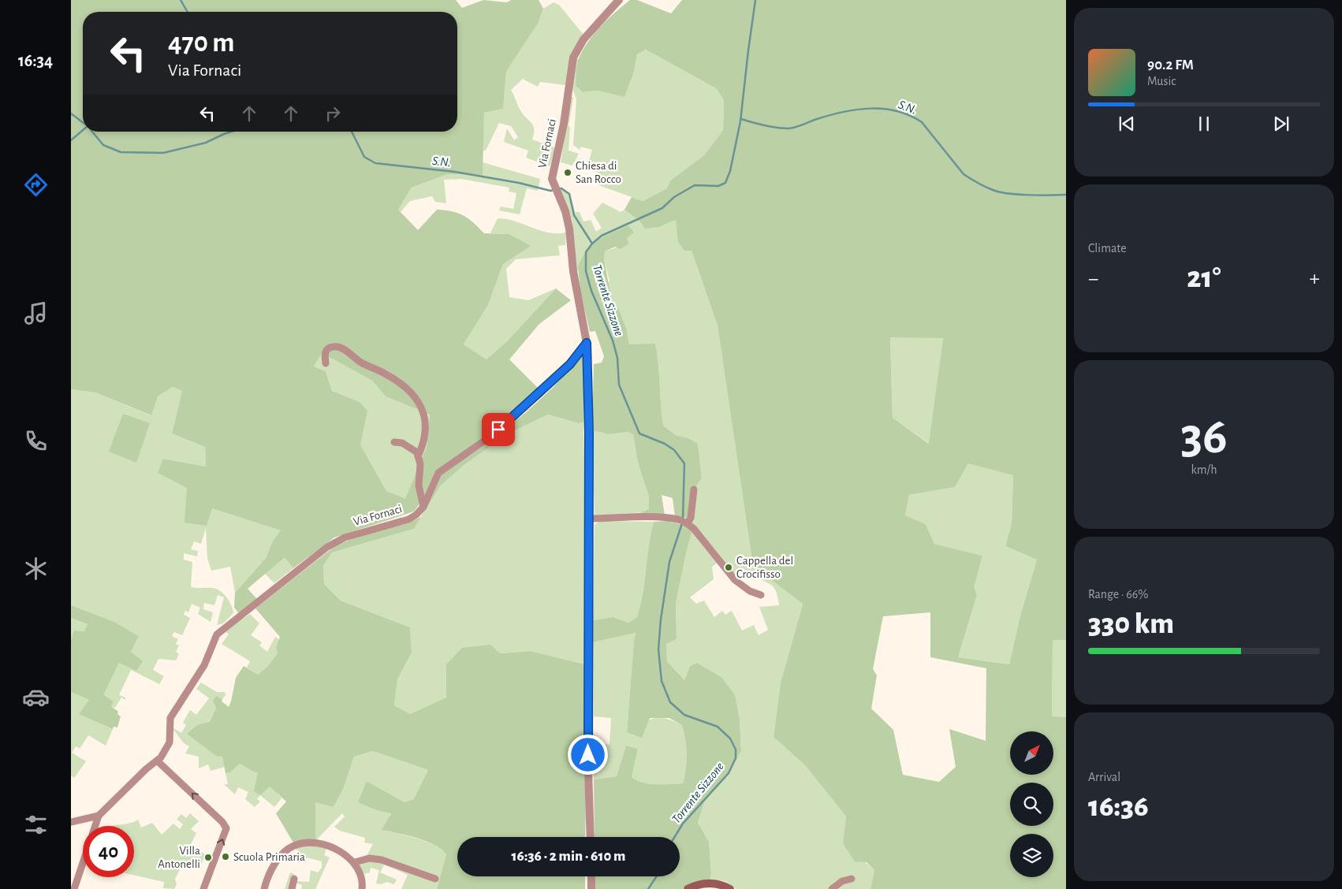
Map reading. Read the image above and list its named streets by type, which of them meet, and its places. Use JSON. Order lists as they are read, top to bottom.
{
  "streets": {
    "street": ["Via Fornaci"]
  },
  "water": ["S.N.", "Torrente Sizzone"],
  "places": [
    "Chiesa di San Rocco",
    "Cappella del Crocifisso",
    "Scuola Primaria",
    "Villa Antonelli"
  ],
  "north": "top right",
  "page": {
    "tabs": "16:34",
    "turn": ["470 m", "Via Fornaci"],
    "song": ["90.2 FM", "Music"],
    "tile": [
      "Climate",
      ["36", "km/h"],
      ["Range · 66%", "330 km"],
      ["Arrival", "16:36"]
    ],
    "heat": ["−", "21°", "+"],
    "limit": "40",
    "trip": "16:36 · 2 min · 610 m"
  }
}
